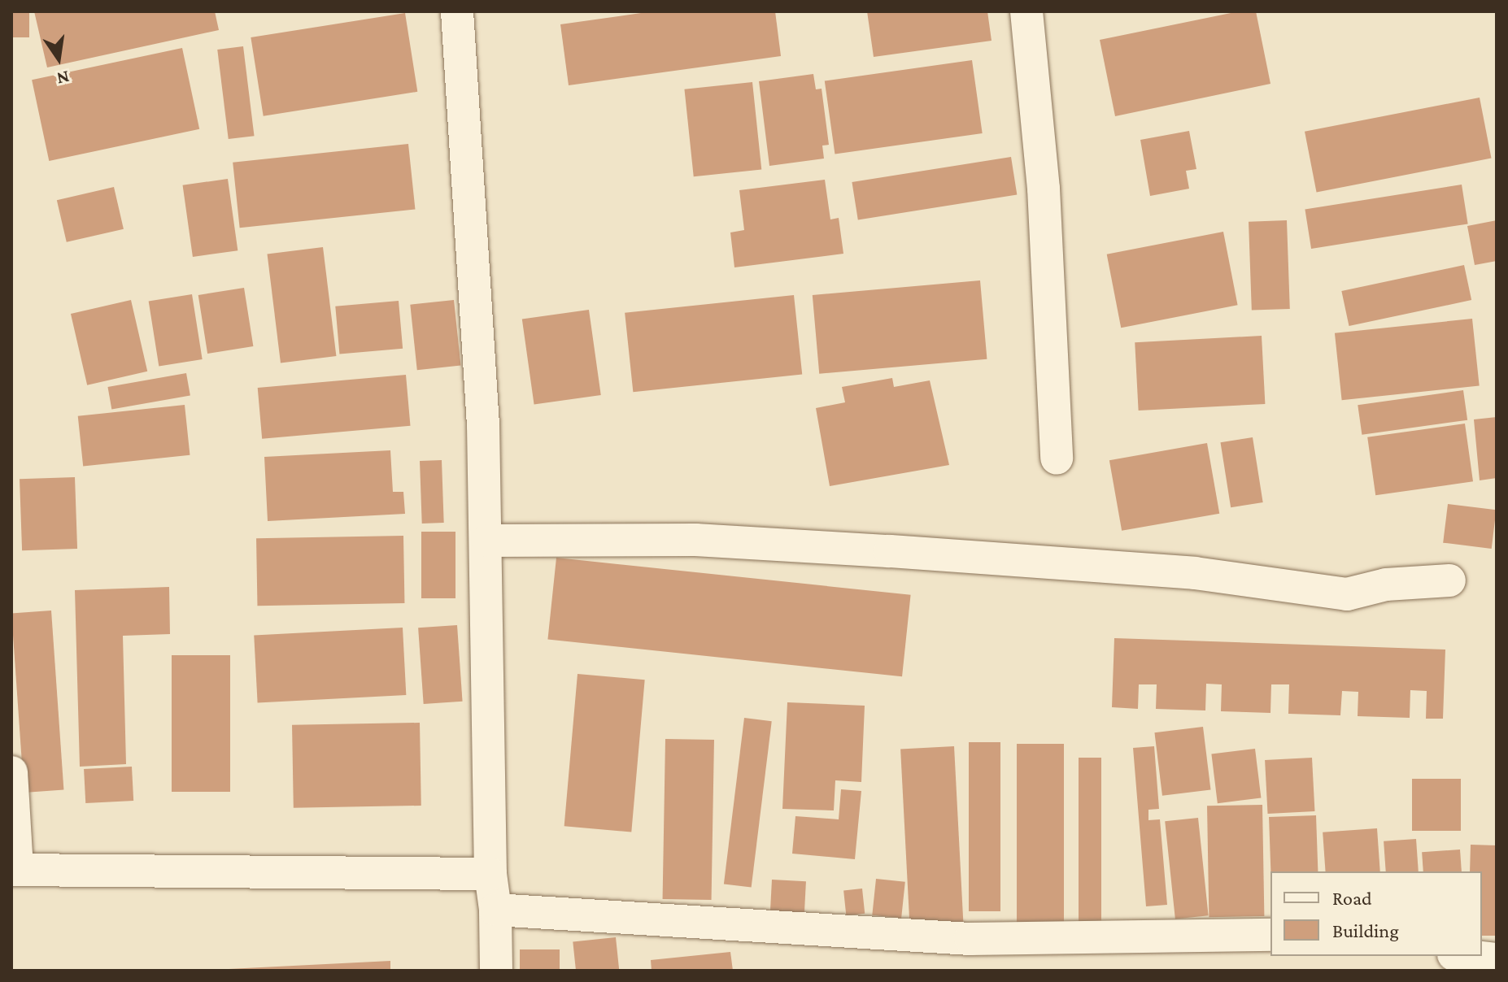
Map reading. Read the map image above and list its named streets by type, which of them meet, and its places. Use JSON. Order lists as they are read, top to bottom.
{
  "legend": ["Road", "Building"],
  "north": "bottom"
}
